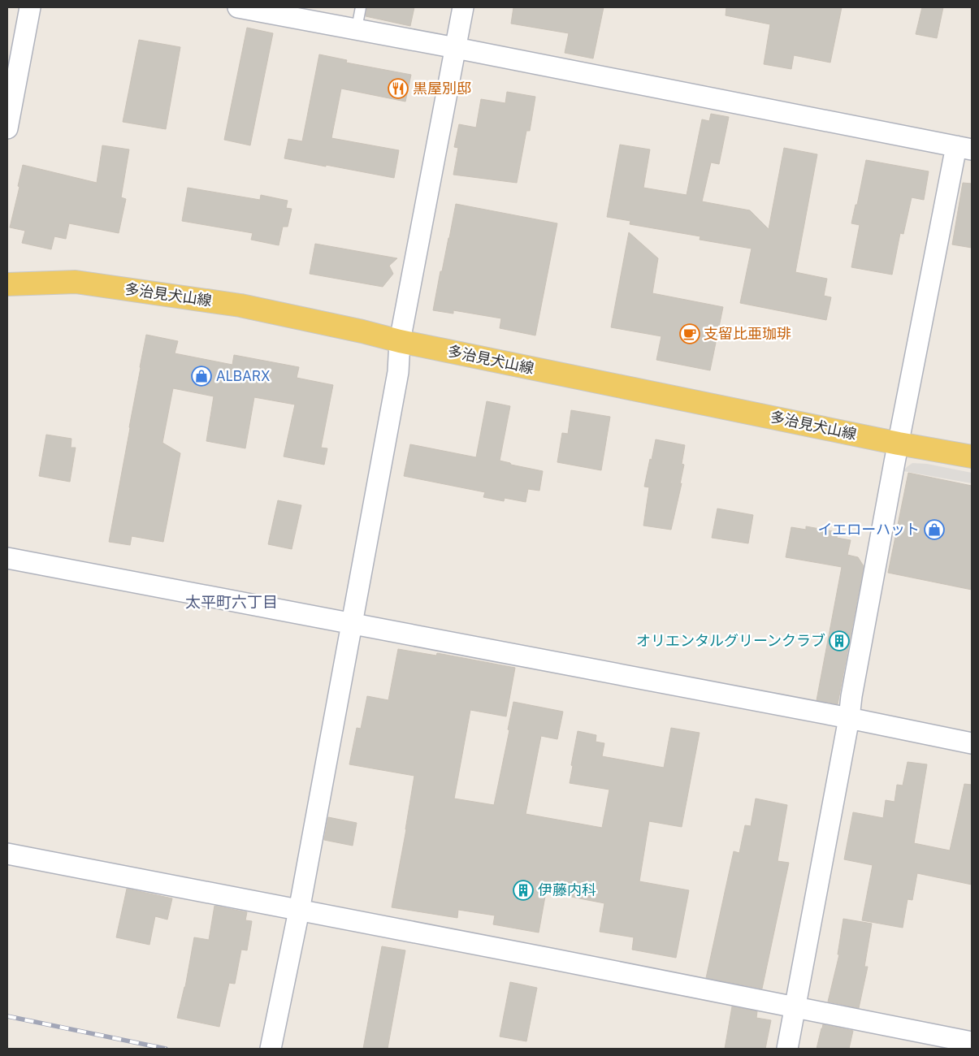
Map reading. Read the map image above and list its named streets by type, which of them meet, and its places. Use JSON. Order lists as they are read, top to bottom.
{
  "streets": {
    "main road": ["多治見犬山線"]
  },
  "districts": ["太平町六丁目"],
  "places": {
    "restaurant": ["黒屋別邸"],
    "cafe": ["支留比亜珈琲"],
    "shop": ["ALBARX", "イエローハット"],
    "building": ["オリエンタルグリーンクラブ", "伊藤内科"]
  }
}
